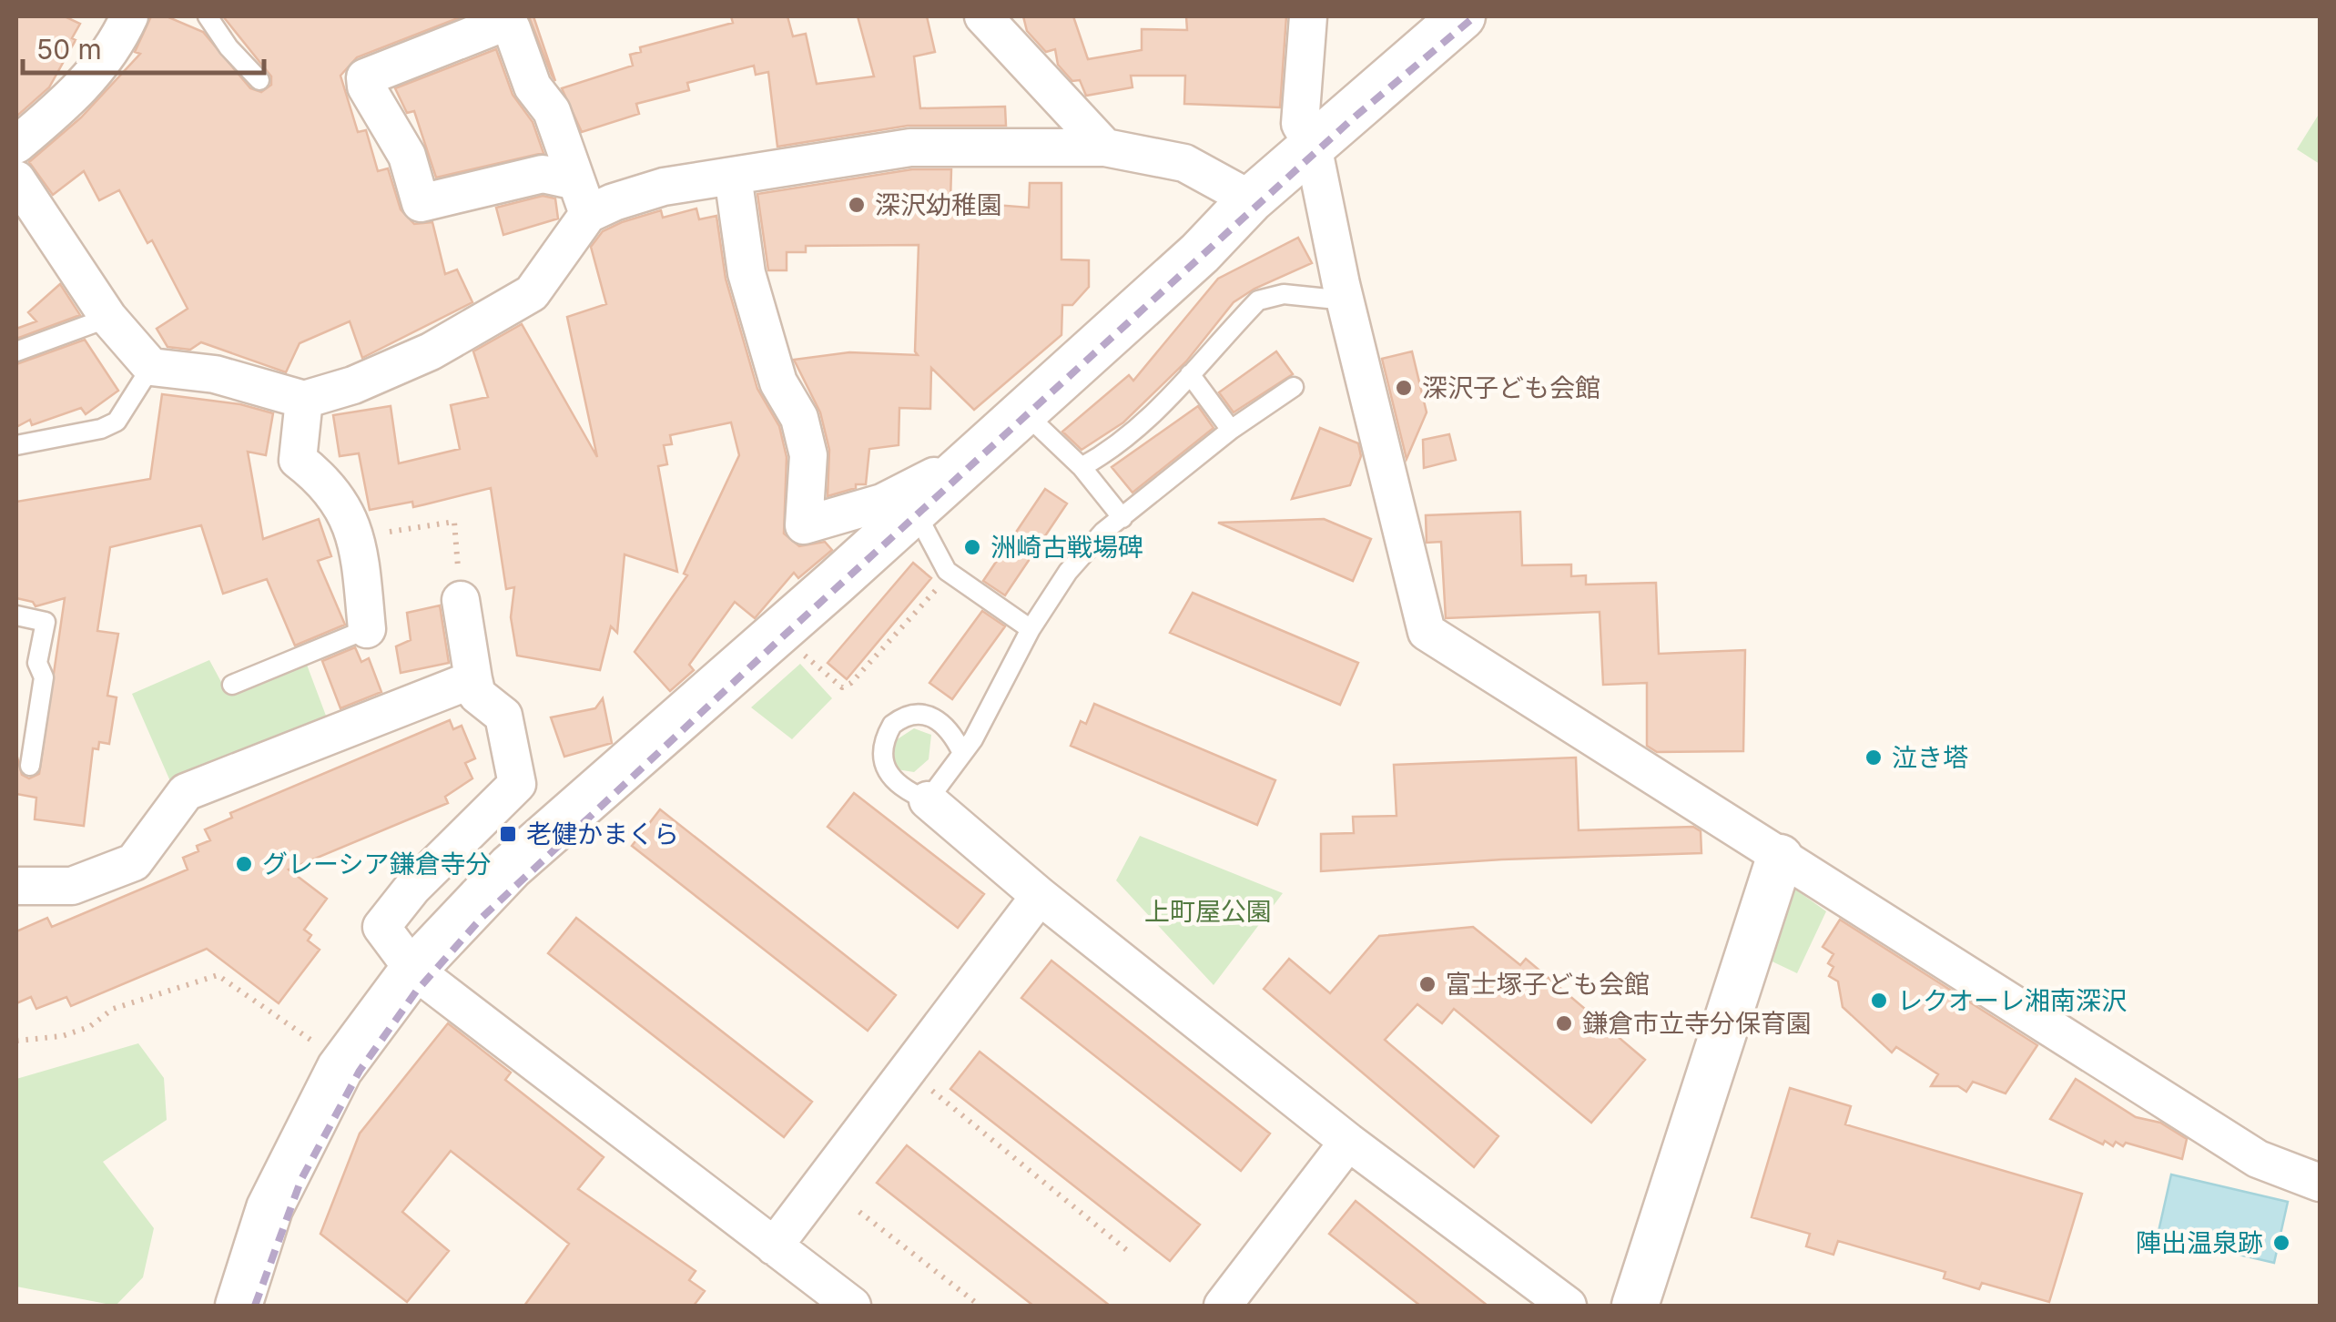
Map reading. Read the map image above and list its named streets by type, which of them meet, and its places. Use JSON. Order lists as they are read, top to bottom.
{
  "parks": ["上町屋公園"],
  "places": {
    "other": [
      "深沢幼稚園",
      "深沢子ども会館",
      "洲崎古戦場碑",
      "泣き塔",
      "グレーシア鎌倉寺分",
      "富士塚子ども会館",
      "レクオーレ湘南深沢",
      "鎌倉市立寺分保育園",
      "陣出温泉跡"
    ],
    "transit": ["老健かまくら"]
  },
  "scale_bar": "50 m"
}
